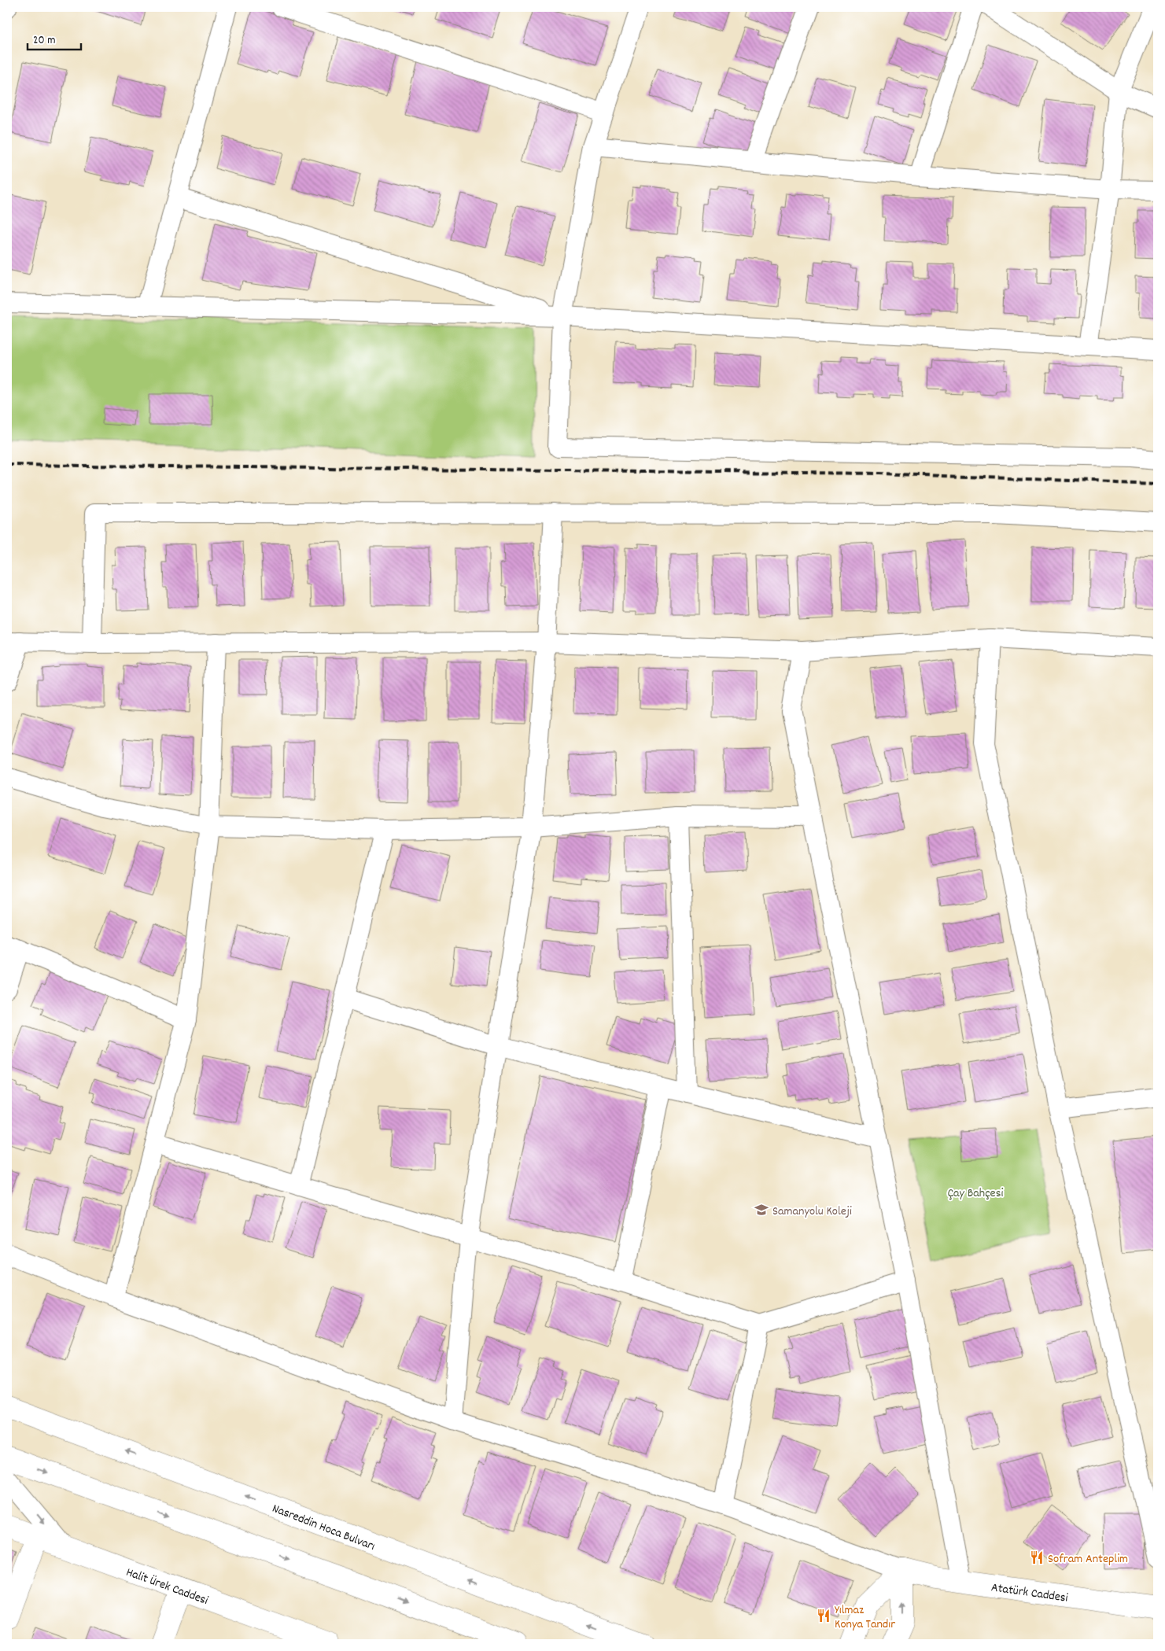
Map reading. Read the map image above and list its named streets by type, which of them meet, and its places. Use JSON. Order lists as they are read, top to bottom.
{
  "streets": {
    "main road": ["Nasreddin Hoca Bulvarı", "Halit Ürek Caddesi", "Atatürk Caddesi"]
  },
  "parks": ["Çay Bahçesi"],
  "places": {
    "school or university": ["Samanyolu Koleji"],
    "restaurant": ["Sofram Anteplim", "Yılmaz Konya Tandır"]
  },
  "scale_bar": "20 m"
}
